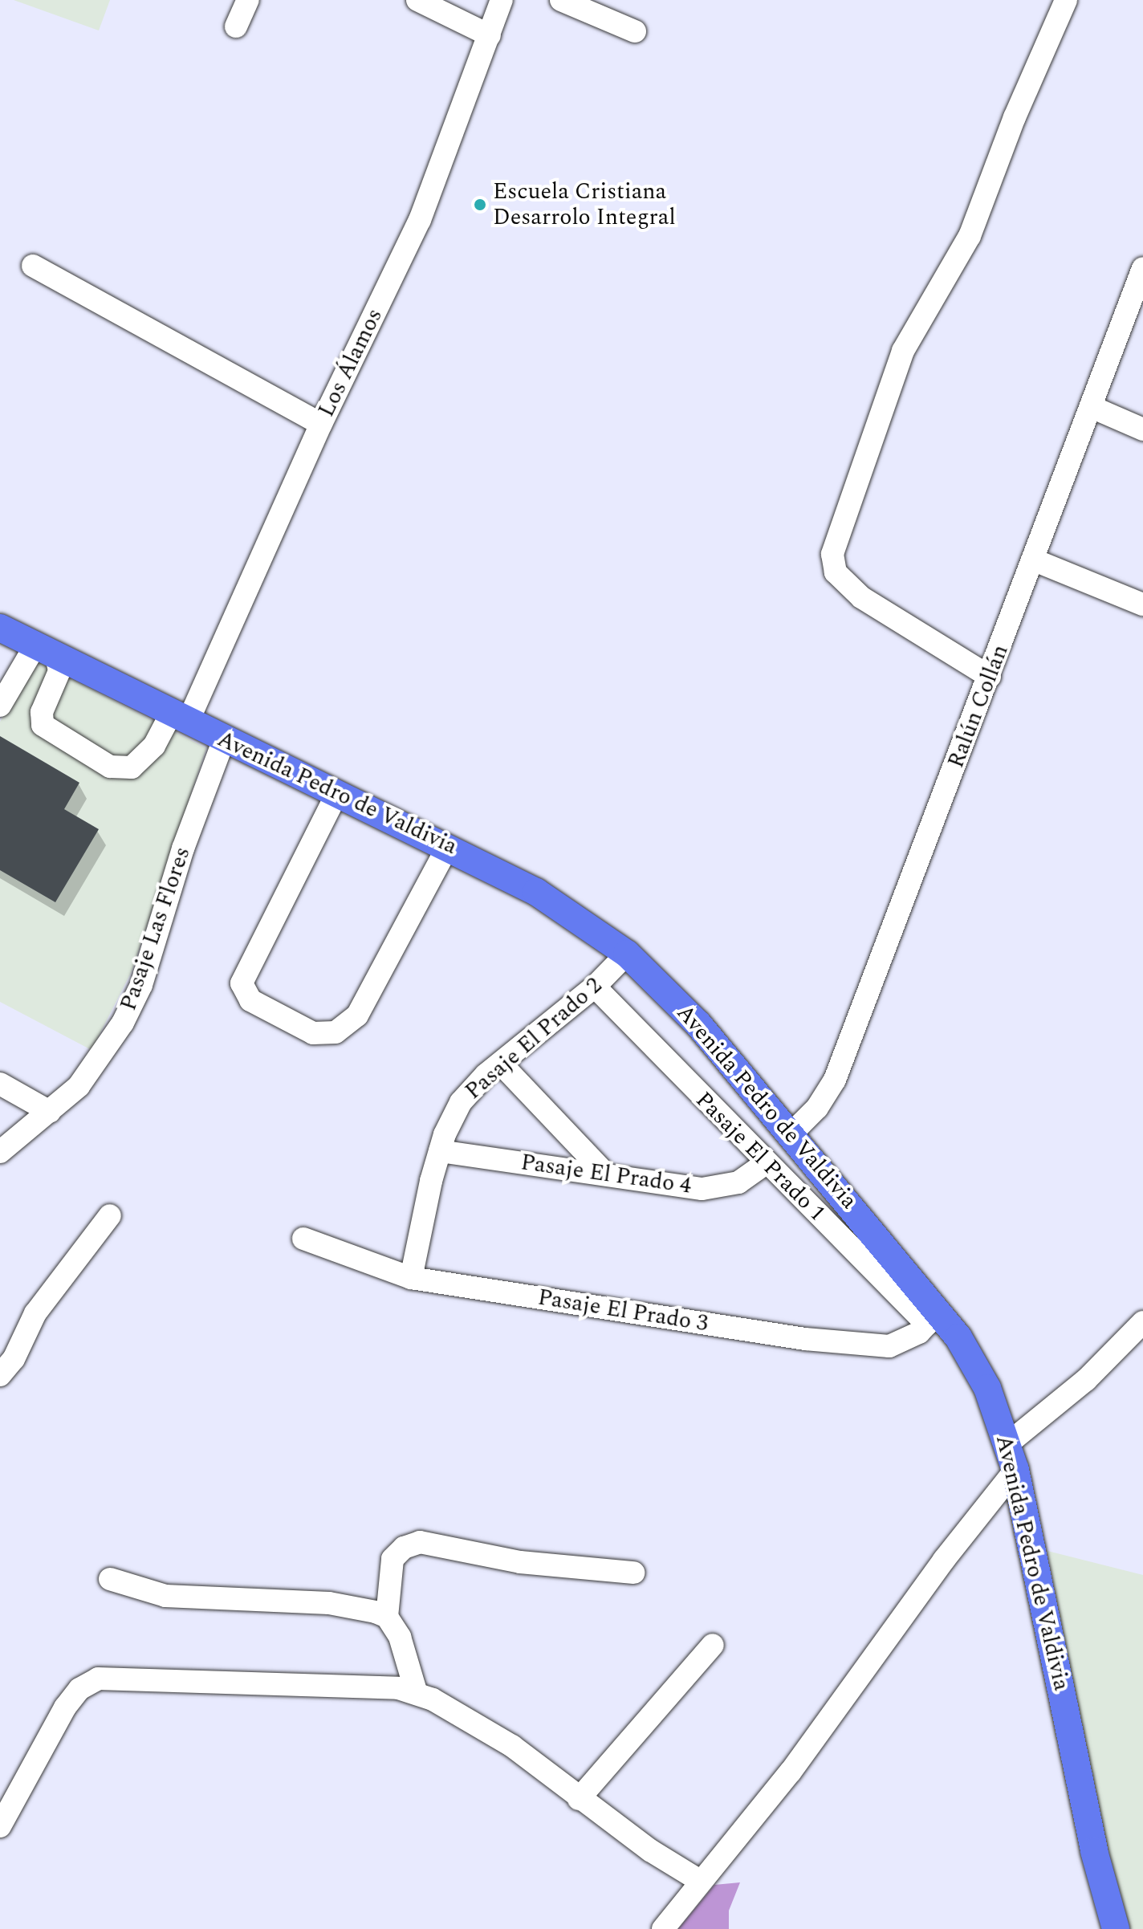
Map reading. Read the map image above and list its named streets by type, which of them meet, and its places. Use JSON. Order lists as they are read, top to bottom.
{
  "streets": {
    "main road": ["Avenida Pedro de Valdivia"],
    "street": [
      "Los Álamos",
      "Ralún Collán",
      "Pasaje Las Flores",
      "Pasaje El Prado 2",
      "Pasaje El Prado 1",
      "Pasaje El Prado 4",
      "Pasaje El Prado 3"
    ]
  },
  "crossings": [
    ["Los Álamos", "Avenida Pedro de Valdivia"],
    ["Ralún Collán", "Avenida Pedro de Valdivia"],
    ["Avenida Pedro de Valdivia", "Pasaje Las Flores"],
    ["Avenida Pedro de Valdivia", "Pasaje El Prado 2"],
    ["Avenida Pedro de Valdivia", "Pasaje El Prado 1"],
    ["Avenida Pedro de Valdivia", "Pasaje El Prado 3"],
    ["Pasaje El Prado 2", "Pasaje El Prado 1"],
    ["Pasaje El Prado 2", "Pasaje El Prado 4"],
    ["Pasaje El Prado 2", "Pasaje El Prado 3"],
    ["Pasaje El Prado 1", "Pasaje El Prado 4"],
    ["Pasaje El Prado 1", "Pasaje El Prado 3"]
  ],
  "places": ["Escuela Cristiana Desarrolo Integral"]
}
